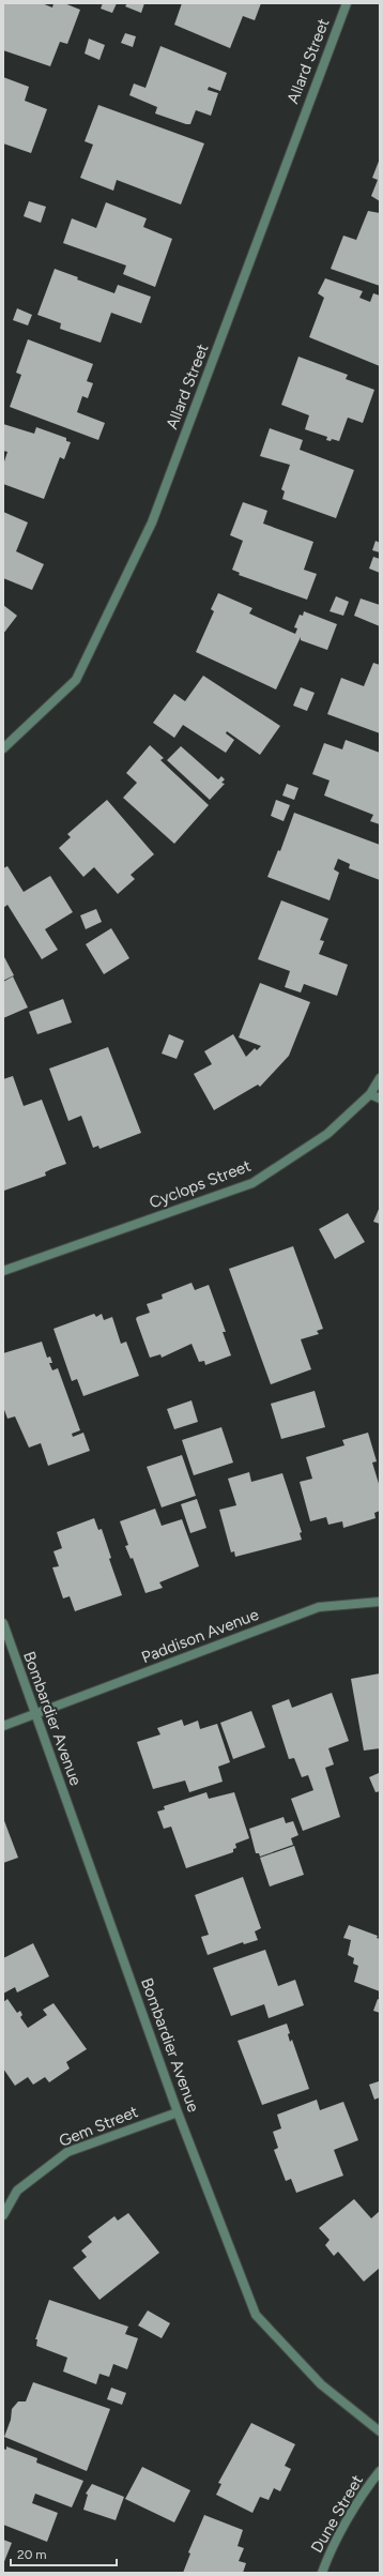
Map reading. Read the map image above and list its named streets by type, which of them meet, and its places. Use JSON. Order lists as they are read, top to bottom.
{
  "streets": {
    "street": [
      "Allard Street",
      "Cyclops Street",
      "Paddison Avenue",
      "Bombardier Avenue",
      "Gem Street",
      "Dune Street"
    ]
  },
  "crossings": [
    ["Paddison Avenue", "Bombardier Avenue"],
    ["Bombardier Avenue", "Gem Street"]
  ],
  "scale_bar": "20 m"
}
